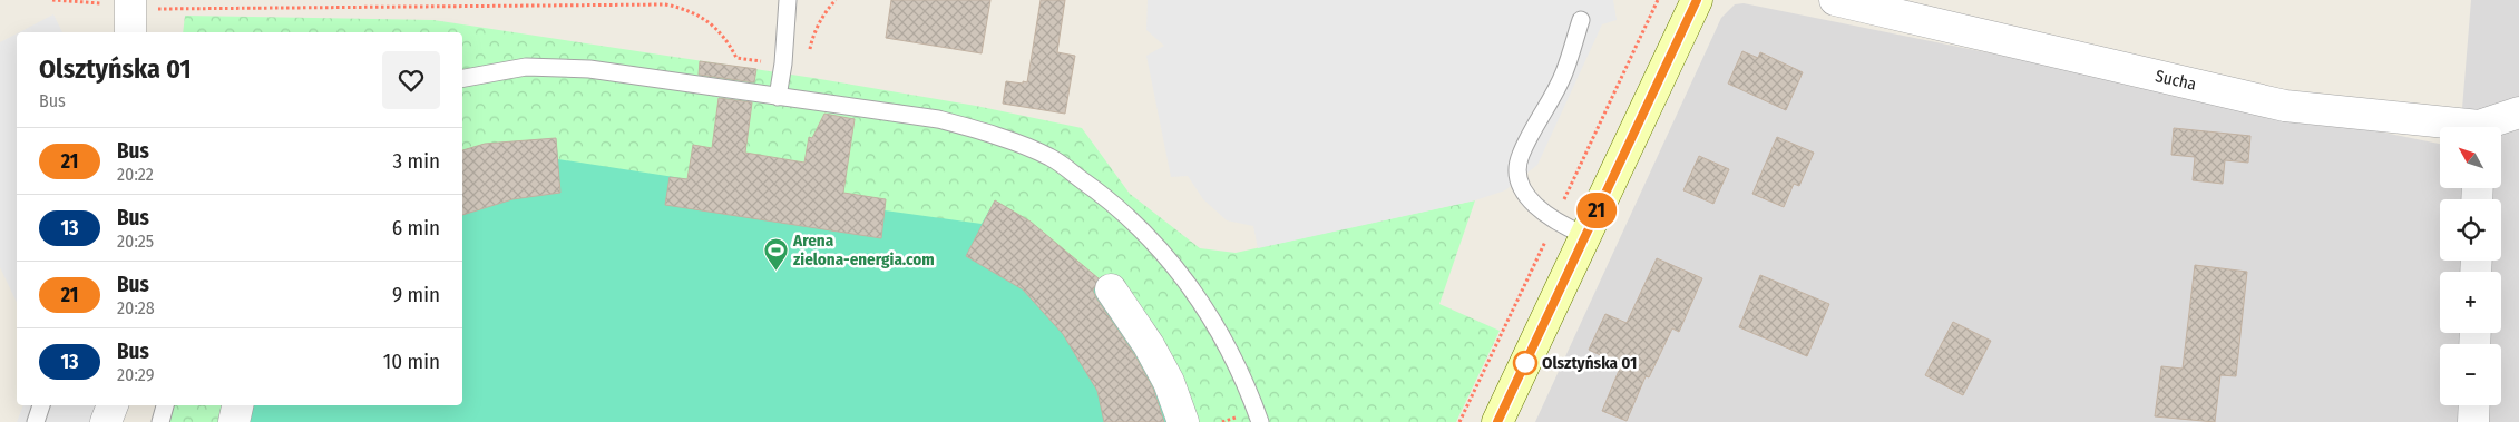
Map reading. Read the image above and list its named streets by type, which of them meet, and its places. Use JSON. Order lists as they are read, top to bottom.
{
  "streets": {
    "street": ["Sucha"]
  },
  "places": {
    "sports": ["Arena zielona-energia.com"],
    "other": ["Olsztyńska 01"]
  },
  "lines": ["bus line 21"],
  "north": "top left",
  "page": {
    "on_map": "21",
    "heading": ["Olsztyńska 01", "Bus"],
    "map_buttons": ["+", "−"],
    "list": [
      {
        "mark": "21",
        "name": "Bus",
        "note": "20:22",
        "value": "3 min"
      },
      {
        "mark": "13",
        "name": "Bus",
        "note": "20:25",
        "value": "6 min"
      },
      {
        "mark": "21",
        "name": "Bus",
        "note": "20:28",
        "value": "9 min"
      },
      {
        "mark": "13",
        "name": "Bus",
        "note": "20:29",
        "value": "10 min"
      }
    ]
  }
}
